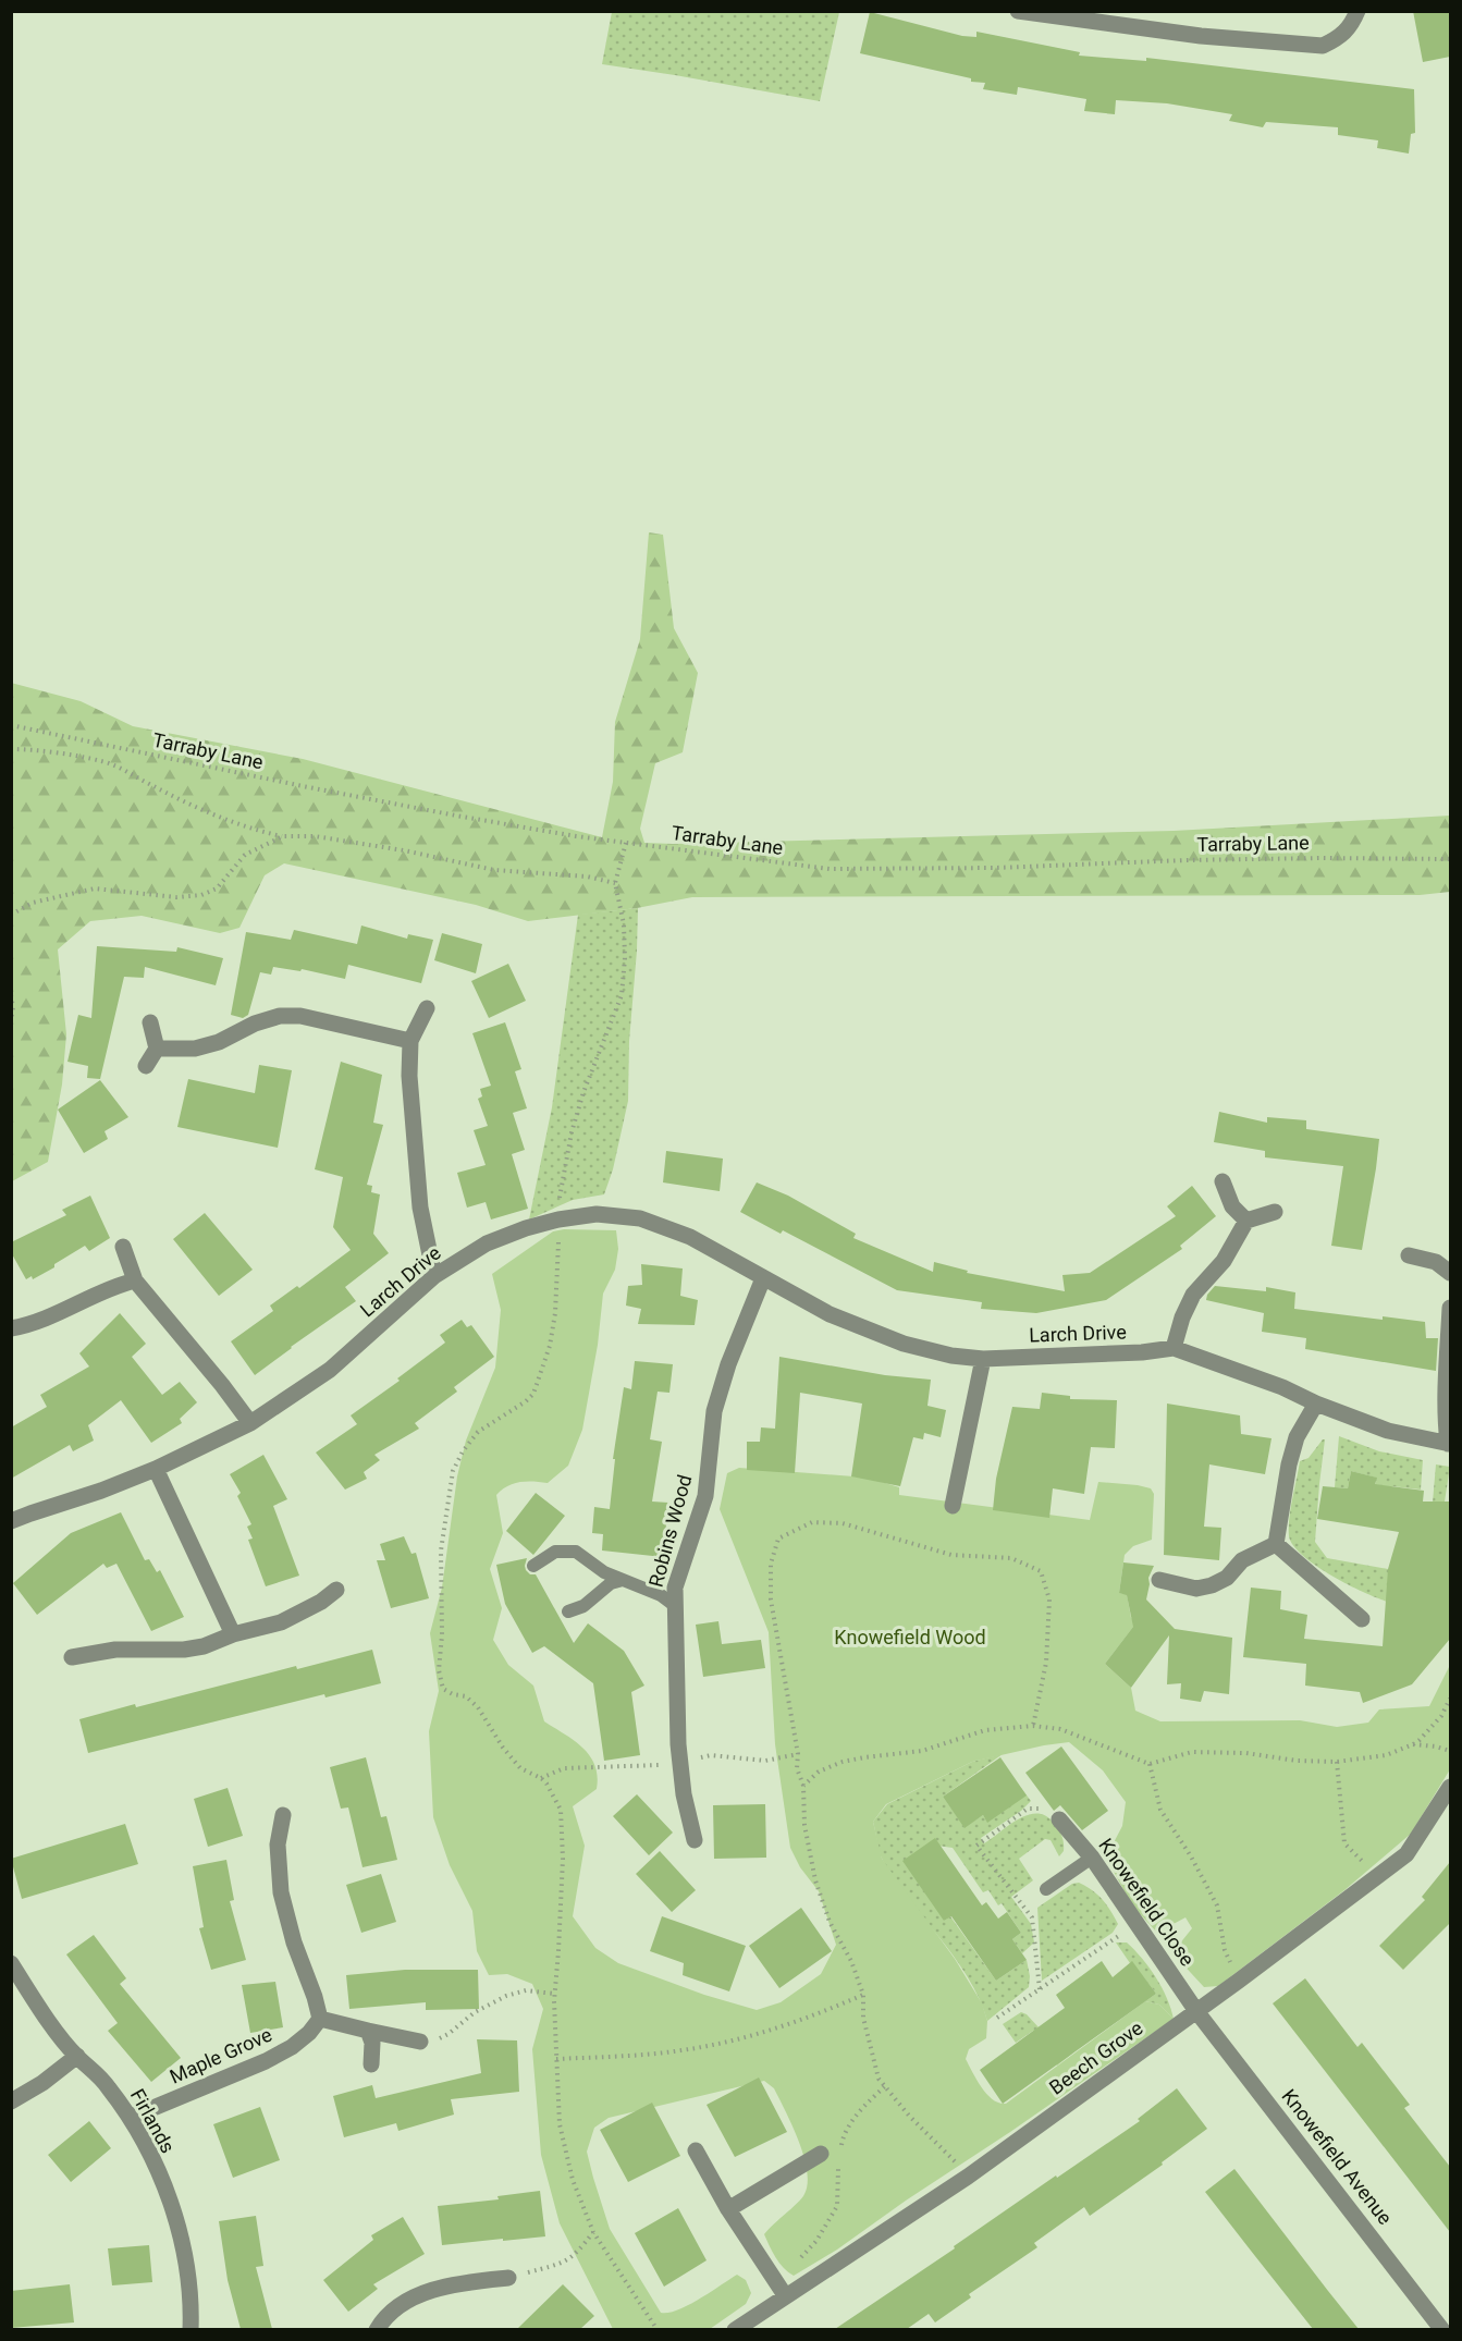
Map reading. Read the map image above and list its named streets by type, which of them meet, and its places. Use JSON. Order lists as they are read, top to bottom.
{
  "streets": {
    "street": [
      "Larch Drive",
      "Robins Wood",
      "Knowefield Close",
      "Maple Grove",
      "Beech Grove",
      "Firlands",
      "Knowefield Avenue"
    ],
    "path": ["Tarraby Lane"]
  },
  "crossings": [
    ["Larch Drive", "Robins Wood"],
    ["Knowefield Close", "Beech Grove"],
    ["Knowefield Close", "Knowefield Avenue"],
    ["Maple Grove", "Firlands"],
    ["Beech Grove", "Knowefield Avenue"]
  ],
  "parks": ["Knowefield Wood"]
}
